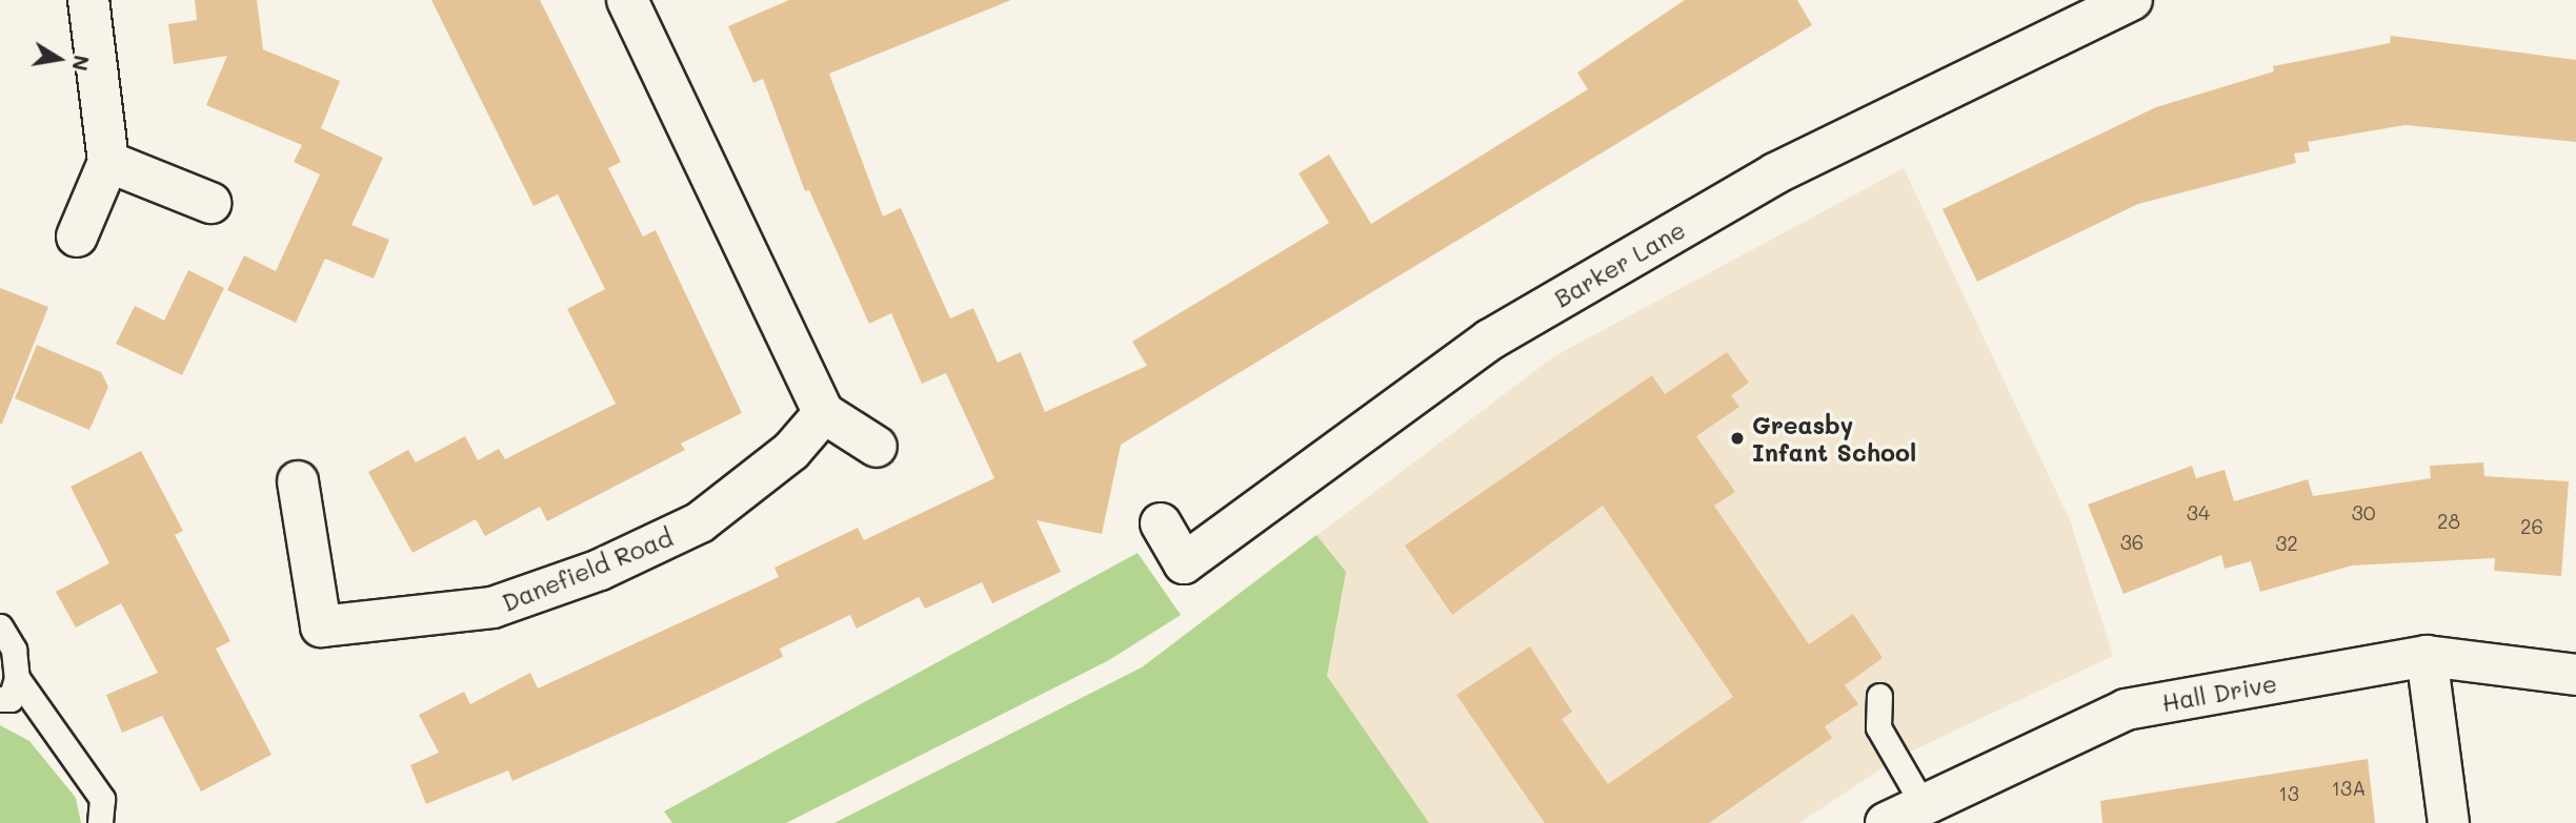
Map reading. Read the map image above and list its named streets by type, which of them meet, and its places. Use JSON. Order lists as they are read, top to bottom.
{
  "streets": {
    "street": ["Barker Lane", "Danefield Road", "Hall Drive"]
  },
  "places": ["Greasby Infant School"],
  "house_numbers": [
    "34",
    "30",
    "28",
    "26",
    "36",
    "32",
    "13A",
    "13"
  ],
  "north": "right"
}
